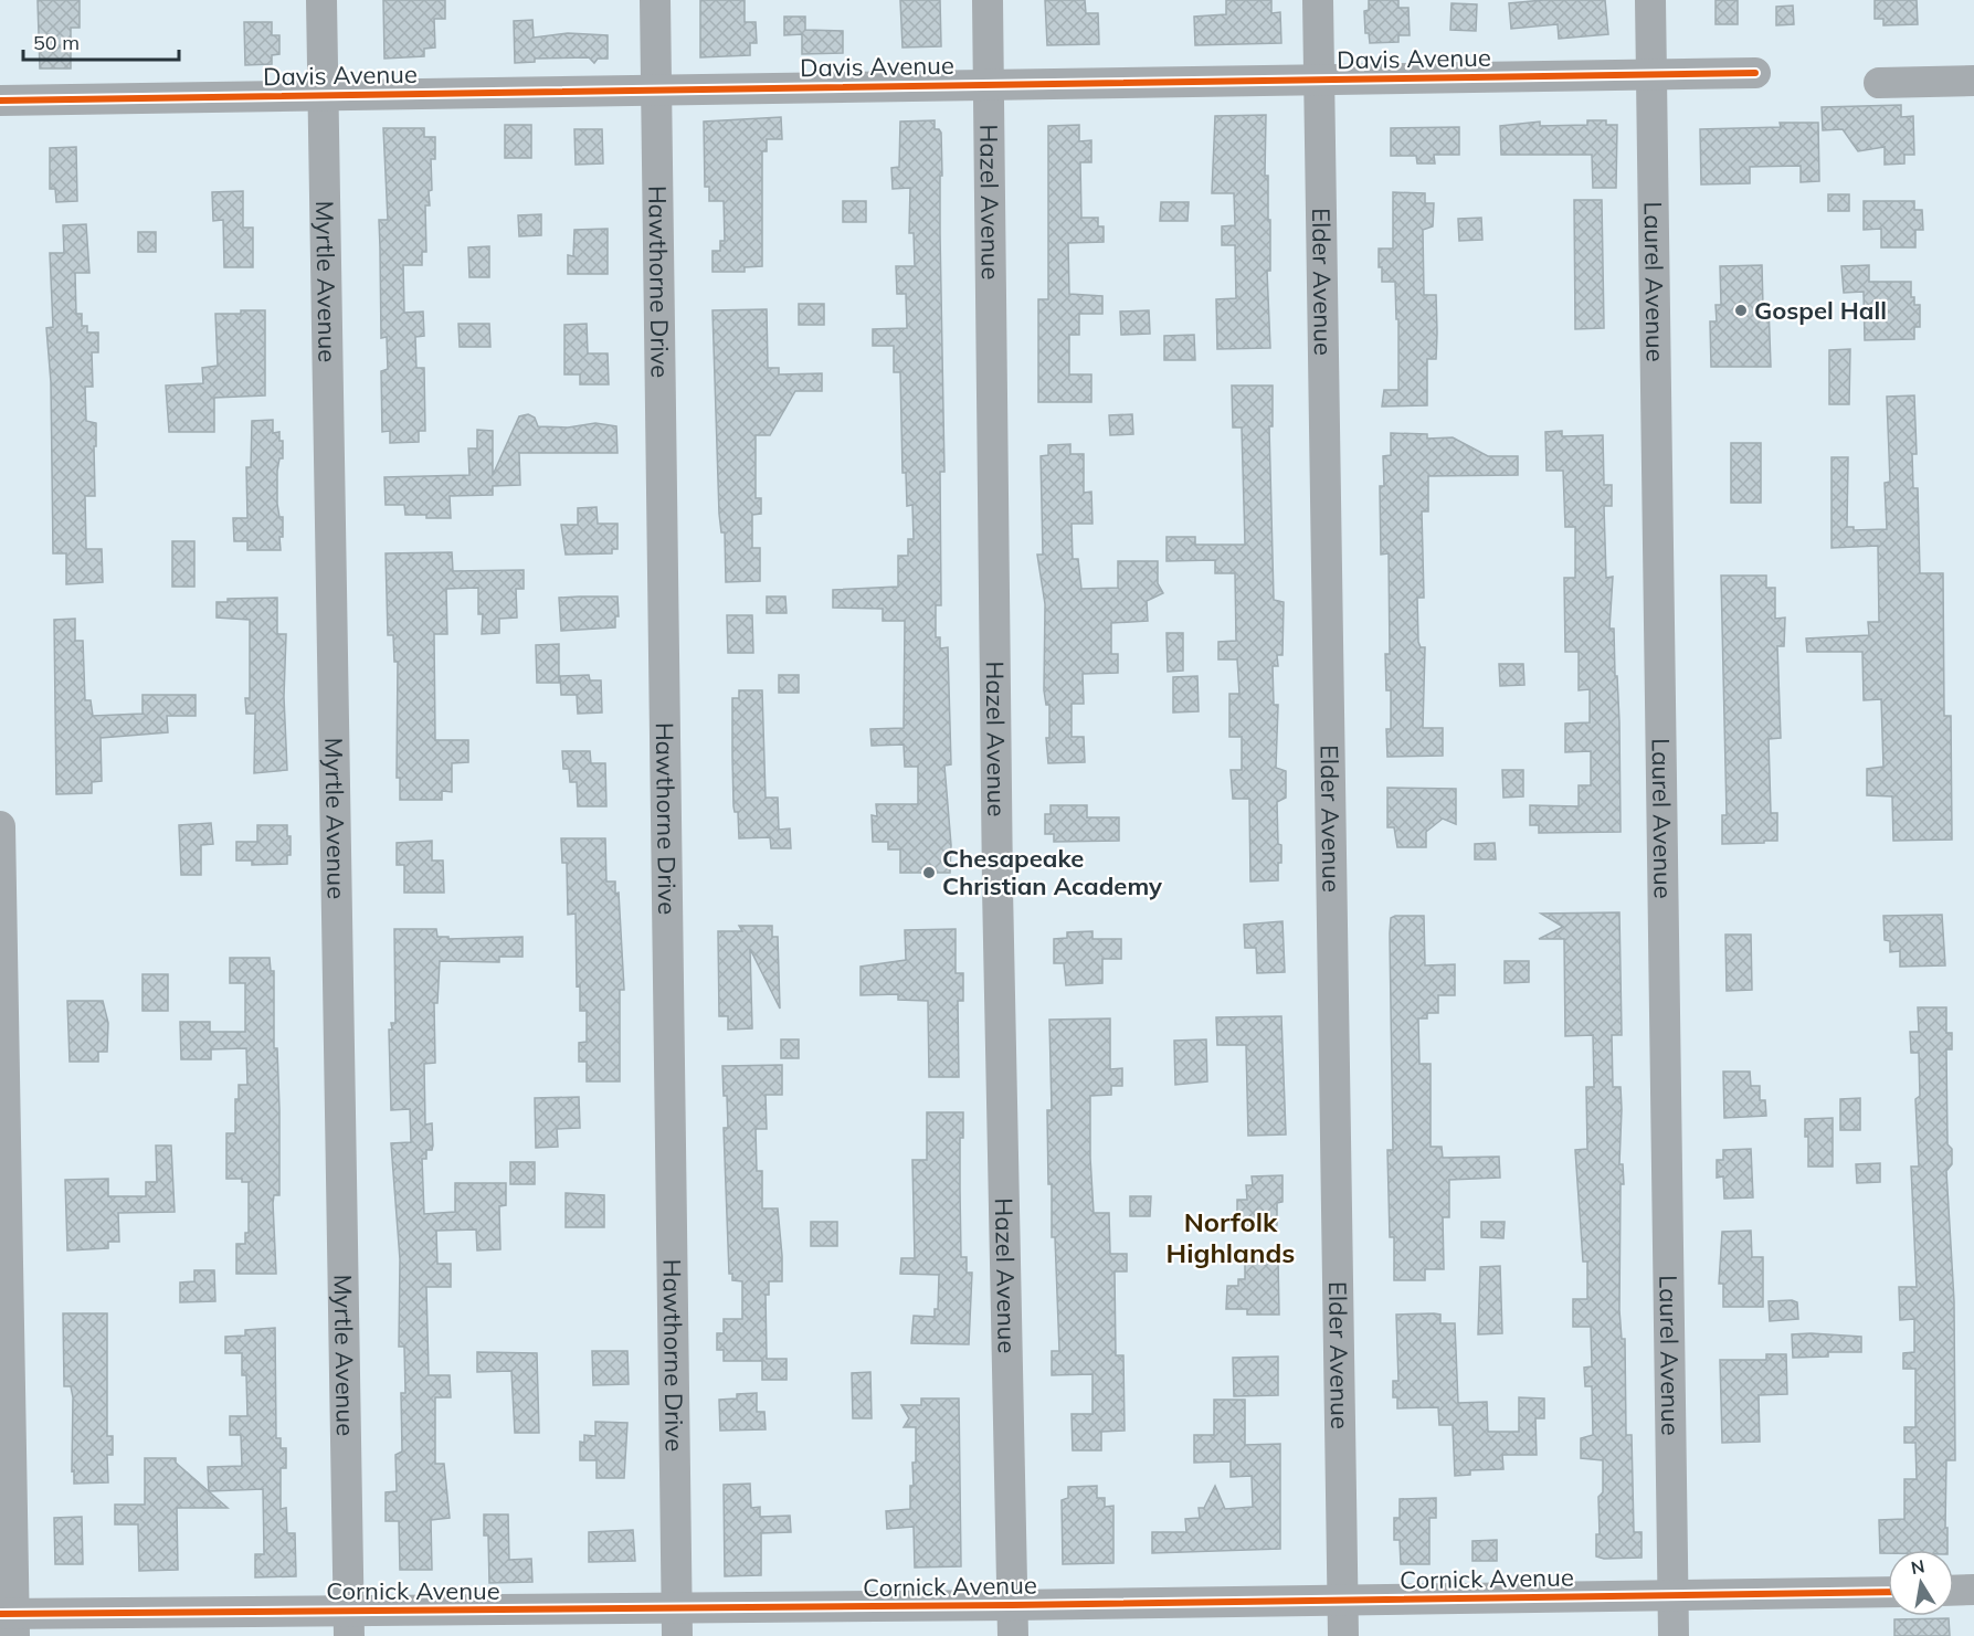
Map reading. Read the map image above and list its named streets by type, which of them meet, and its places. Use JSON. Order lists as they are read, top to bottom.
{
  "streets": {
    "street": [
      "Davis Avenue",
      "Hazel Avenue",
      "Myrtle Avenue",
      "Hawthorne Drive",
      "Elder Avenue",
      "Laurel Avenue",
      "Cornick Avenue"
    ]
  },
  "crossings": [
    ["Davis Avenue", "Hazel Avenue"],
    ["Davis Avenue", "Myrtle Avenue"],
    ["Davis Avenue", "Hawthorne Drive"],
    ["Davis Avenue", "Elder Avenue"],
    ["Davis Avenue", "Laurel Avenue"],
    ["Hazel Avenue", "Cornick Avenue"],
    ["Myrtle Avenue", "Cornick Avenue"],
    ["Hawthorne Drive", "Cornick Avenue"],
    ["Elder Avenue", "Cornick Avenue"],
    ["Laurel Avenue", "Cornick Avenue"]
  ],
  "districts": ["Norfolk Highlands"],
  "places": ["Gospel Hall", "Chesapeake Christian Academy"],
  "scale_bar": "50 m",
  "north": "top"
}
